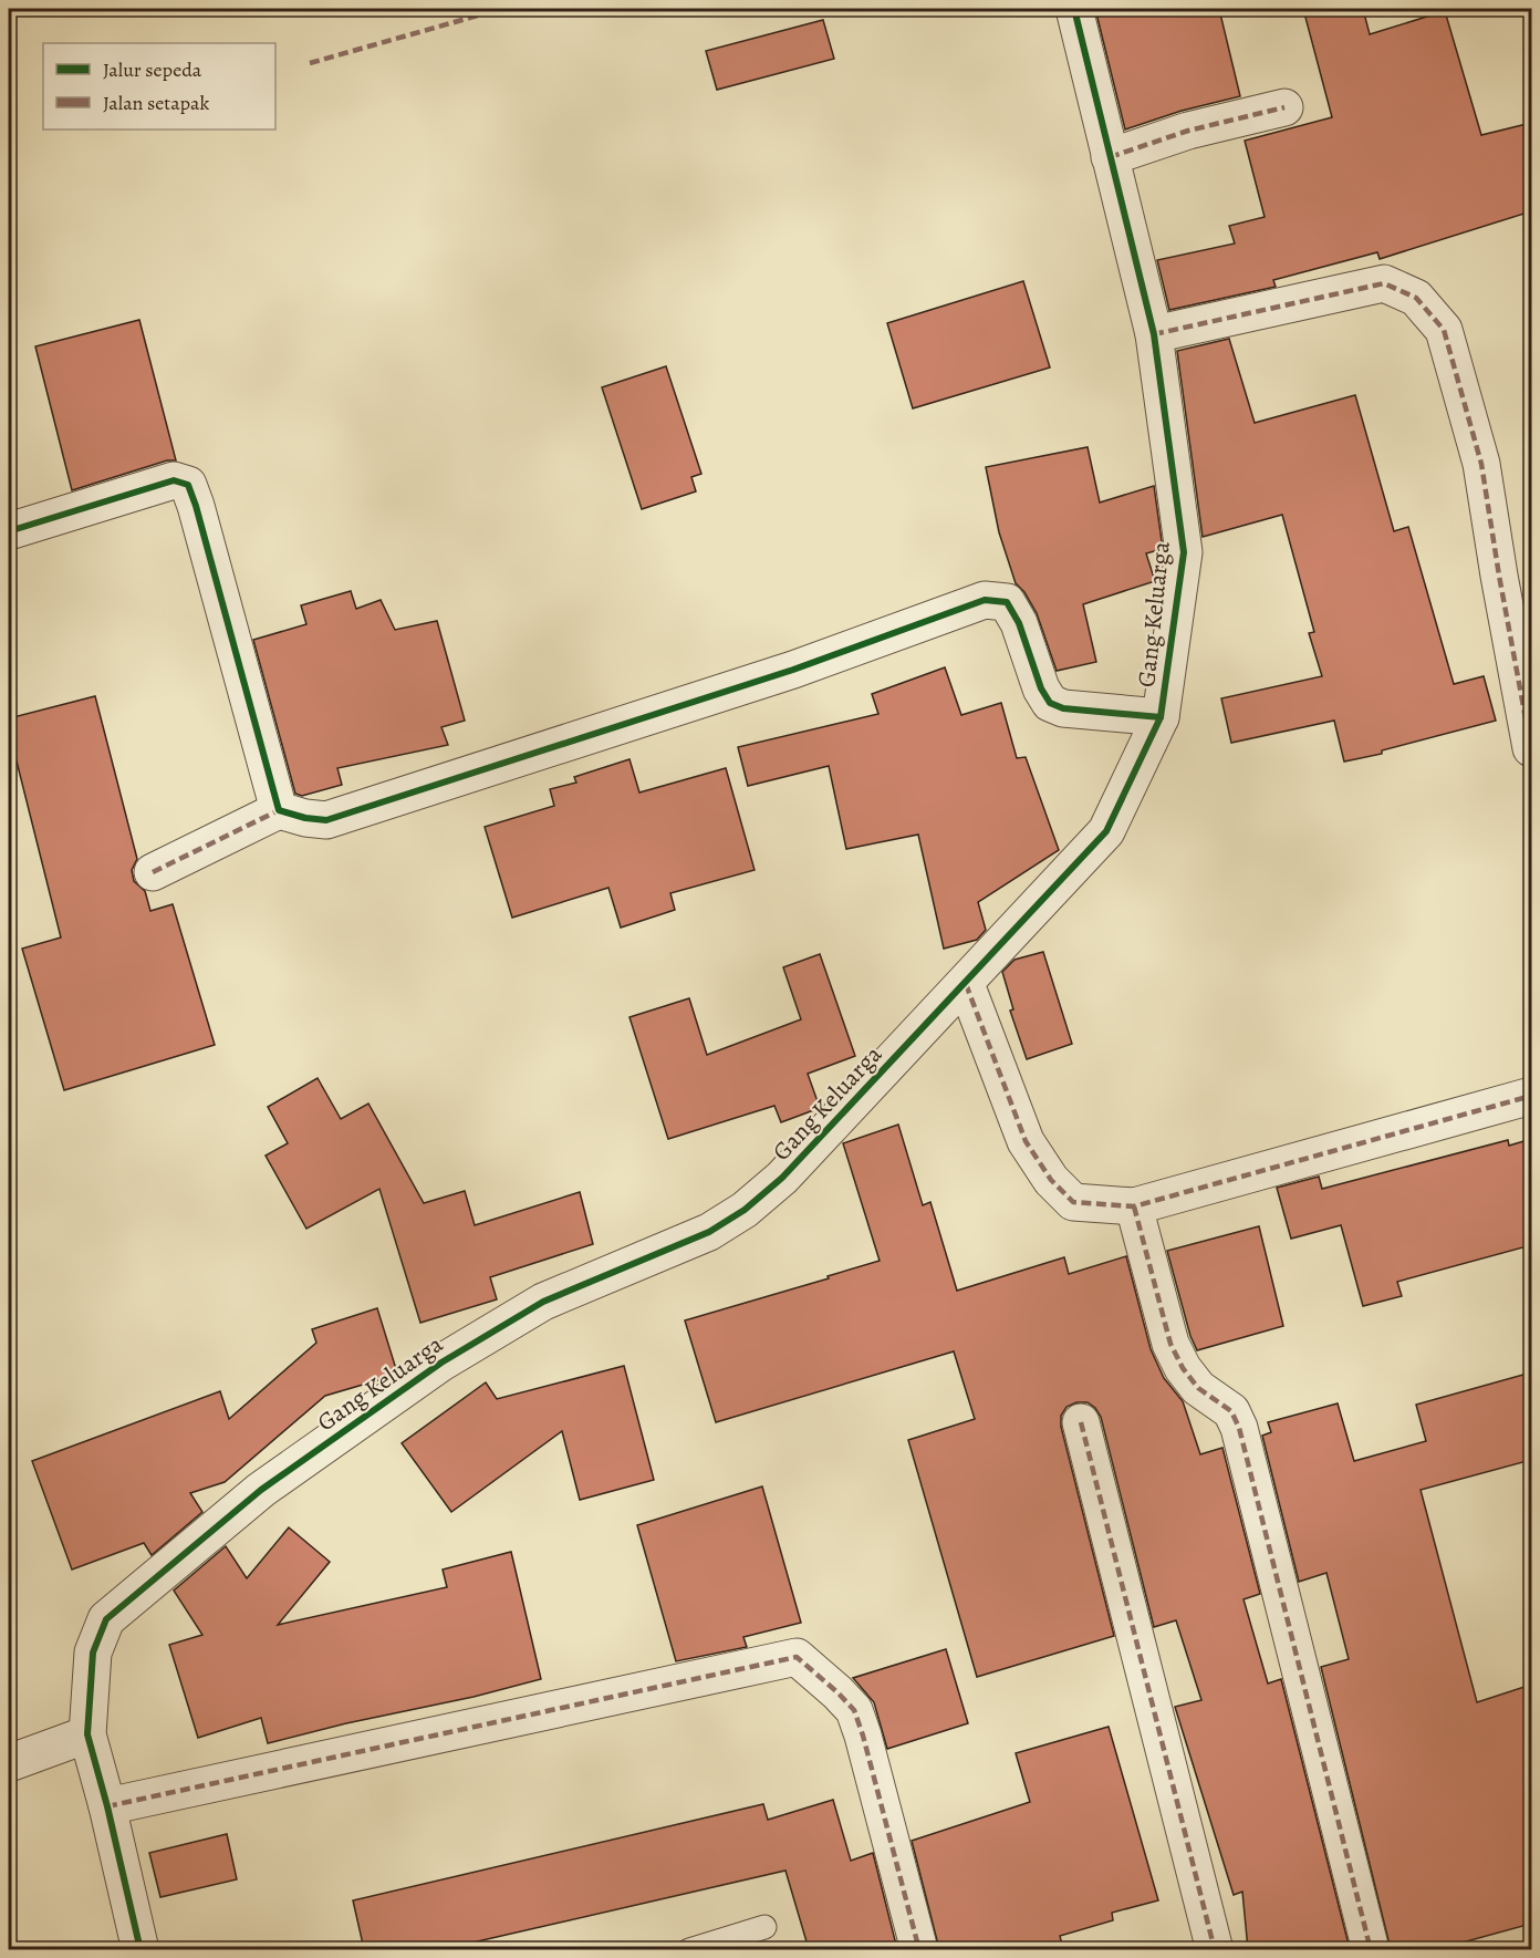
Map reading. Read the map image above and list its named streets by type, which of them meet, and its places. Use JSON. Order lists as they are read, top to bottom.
{
  "streets": {
    "street": ["Gang Keluarga"]
  },
  "legend": ["Jalur sepeda", "Jalan setapak"]
}
